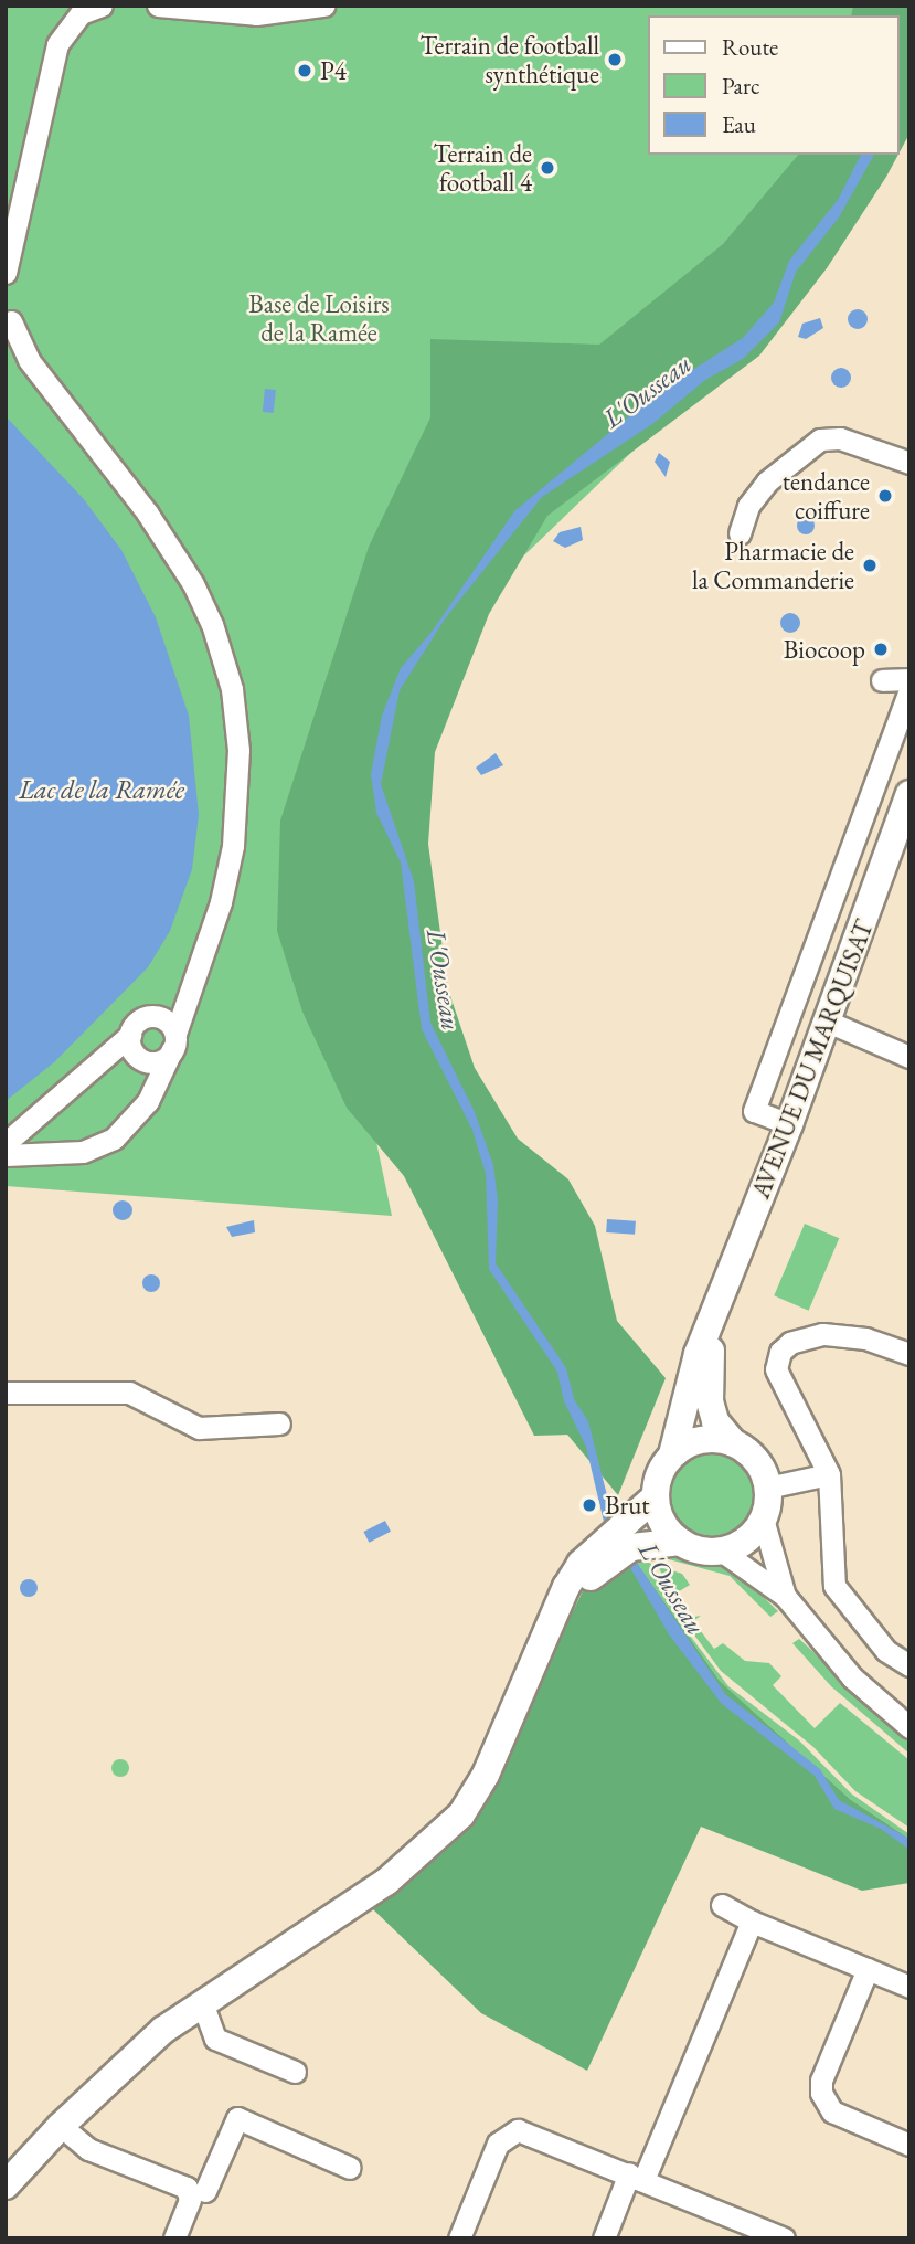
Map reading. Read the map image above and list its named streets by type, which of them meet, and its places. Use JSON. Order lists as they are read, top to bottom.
{
  "streets": {
    "main road": ["AVENUE DU MARQUISAT"]
  },
  "water": ["L'Ousseau", "Lac de la Ramée"],
  "parks": ["Base de Loisirs de la Ramée"],
  "places": [
    "Terrain de football synthétique",
    "P4",
    "Terrain de football 4",
    "tendance coiffure",
    "Pharmacie de la Commanderie",
    "Biocoop",
    "Brut"
  ],
  "legend": ["Route", "Parc", "Eau"]
}
